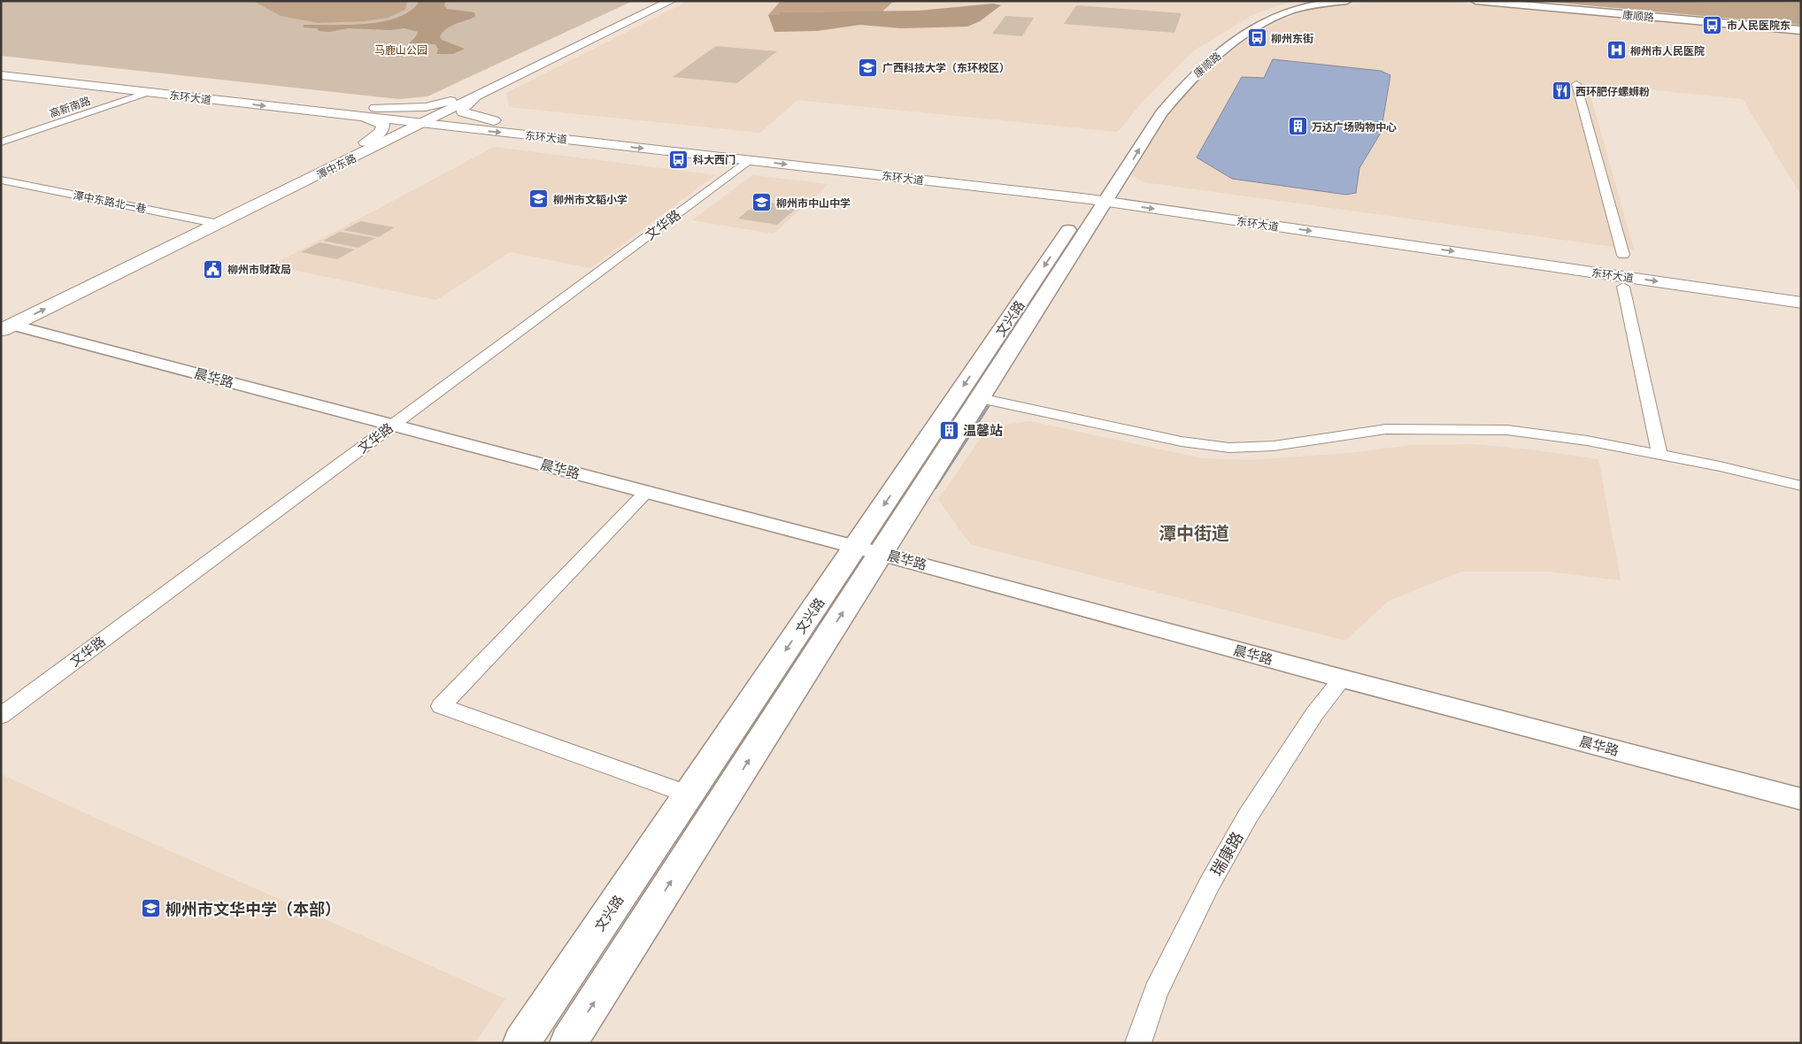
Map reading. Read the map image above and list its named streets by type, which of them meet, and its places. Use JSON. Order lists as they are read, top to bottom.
{
  "streets": {
    "main road": [
      "康顺路",
      "东环大道",
      "潭中东路",
      "文兴路"
    ],
    "street": [
      "高新南路",
      "潭中东路北一巷",
      "文华路",
      "晨华路",
      "瑞康路"
    ]
  },
  "crossings": [
    ["康顺路", "东环大道"],
    ["康顺路", "文兴路"],
    ["东环大道", "高新南路"],
    ["东环大道", "潭中东路"],
    ["东环大道", "文华路"],
    ["东环大道", "文兴路"],
    ["潭中东路", "潭中东路北一巷"],
    ["潭中东路", "晨华路"],
    ["文华路", "晨华路"],
    ["文兴路", "晨华路"],
    ["晨华路", "瑞康路"]
  ],
  "districts": ["潭中街道"],
  "parks": ["马鹿山公园"],
  "places": {
    "bus stop": ["市人民医院东", "柳州东街", "科大西门"],
    "hospital": ["柳州市人民医院"],
    "school or university": [
      "广西科技大学（东环校区）",
      "柳州市文韬小学",
      "柳州市中山中学",
      "柳州市文华中学（本部）"
    ],
    "restaurant": ["西环肥仔螺蛳粉"],
    "building": ["万达广场购物中心", "温馨站"],
    "public building": ["柳州市财政局"]
  }
}
